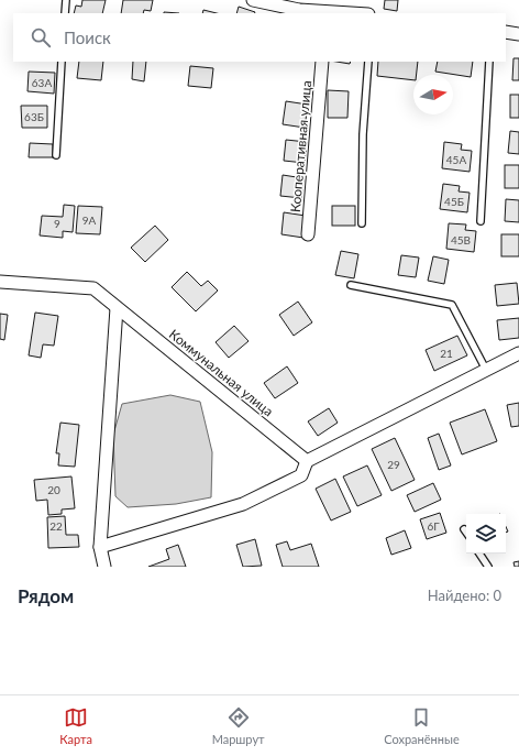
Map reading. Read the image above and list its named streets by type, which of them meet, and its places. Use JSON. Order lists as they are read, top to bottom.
{
  "streets": {
    "street": ["Кооперативная улица", "Коммунальная улица"]
  },
  "house_numbers": [
    "63А",
    "63Б",
    "45А",
    "45Б",
    "9А",
    "9",
    "45В",
    "21",
    "29",
    "20",
    "22",
    "6Г"
  ],
  "north": "right",
  "page": {
    "search": "Поиск",
    "heading": ["Рядом", "Найдено: 0"],
    "nav": ["Карта", "Маршрут", "Сохранённые"]
  }
}
